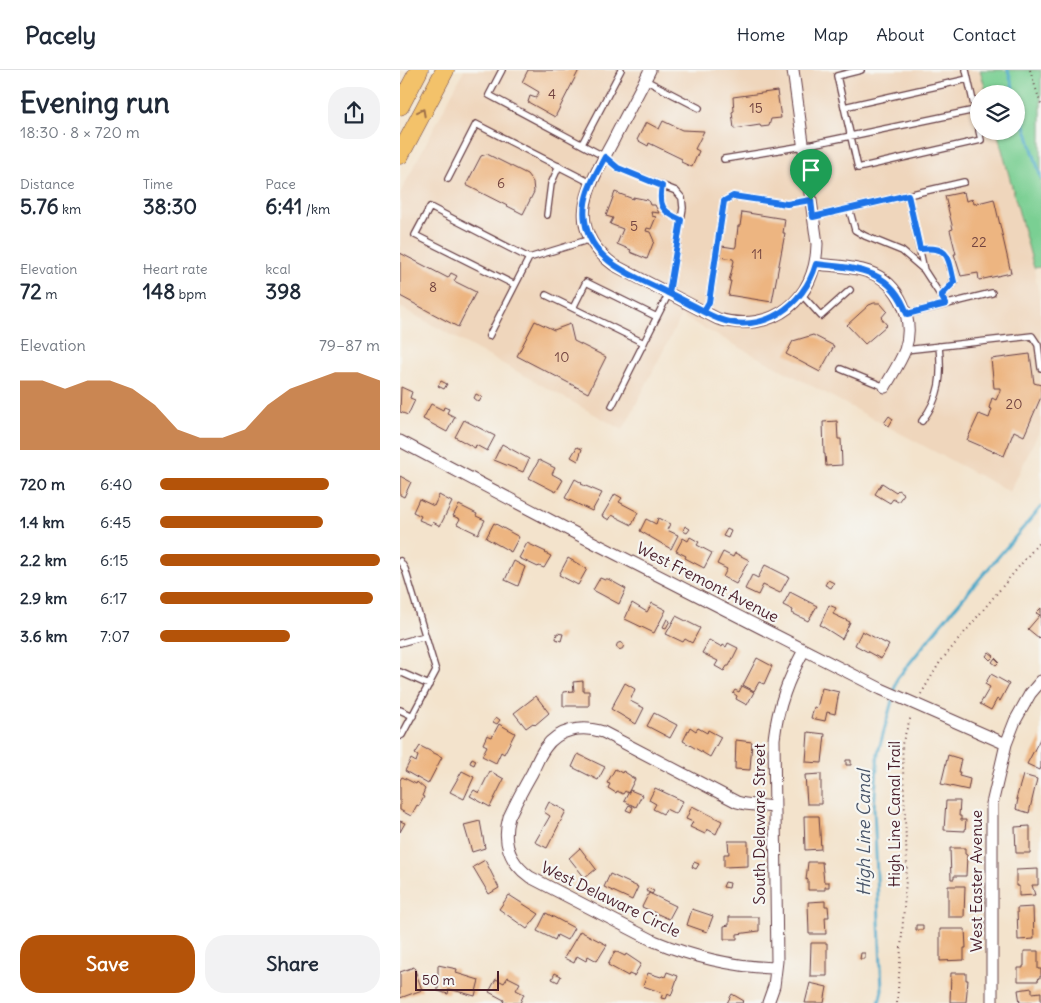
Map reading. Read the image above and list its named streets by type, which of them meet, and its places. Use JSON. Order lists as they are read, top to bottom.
{
  "streets": {
    "street": [
      "West Fremont Avenue",
      "South Delaware Street",
      "West Easter Avenue",
      "West Delaware Circle"
    ],
    "path": ["High Line Canal Trail"]
  },
  "crossings": [
    ["West Fremont Avenue", "South Delaware Street"],
    ["West Fremont Avenue", "West Easter Avenue"],
    ["South Delaware Street", "West Delaware Circle"]
  ],
  "water": ["High Line Canal"],
  "house_numbers": [
    "4",
    "15",
    "6",
    "5",
    "22",
    "11",
    "8",
    "10",
    "20"
  ],
  "scale_bar": "50 m",
  "page": {
    "header": "Pacely",
    "nav": [
      "Home",
      "Map",
      "About",
      "Contact"
    ],
    "heading": ["Evening run", "18:30 · 8 × 720 m"],
    "stats": [
      ["Distance", "5.76 km"],
      ["Time", "38:30"],
      ["Pace", "6:41 /km"],
      ["Elevation", "72 m"],
      ["Heart rate", "148 bpm"],
      ["kcal", "398"]
    ],
    "chart": ["Elevation", "79–87 m"],
    "list": [
      {
        "name": "720 m",
        "note": "6:40"
      },
      {
        "name": "1.4 km",
        "note": "6:45"
      },
      {
        "name": "2.2 km",
        "note": "6:15"
      },
      {
        "name": "2.9 km",
        "note": "6:17"
      },
      {
        "name": "3.6 km",
        "note": "7:07"
      }
    ],
    "buttons": ["Save", "Share"],
    "scale": "50 m"
  }
}
